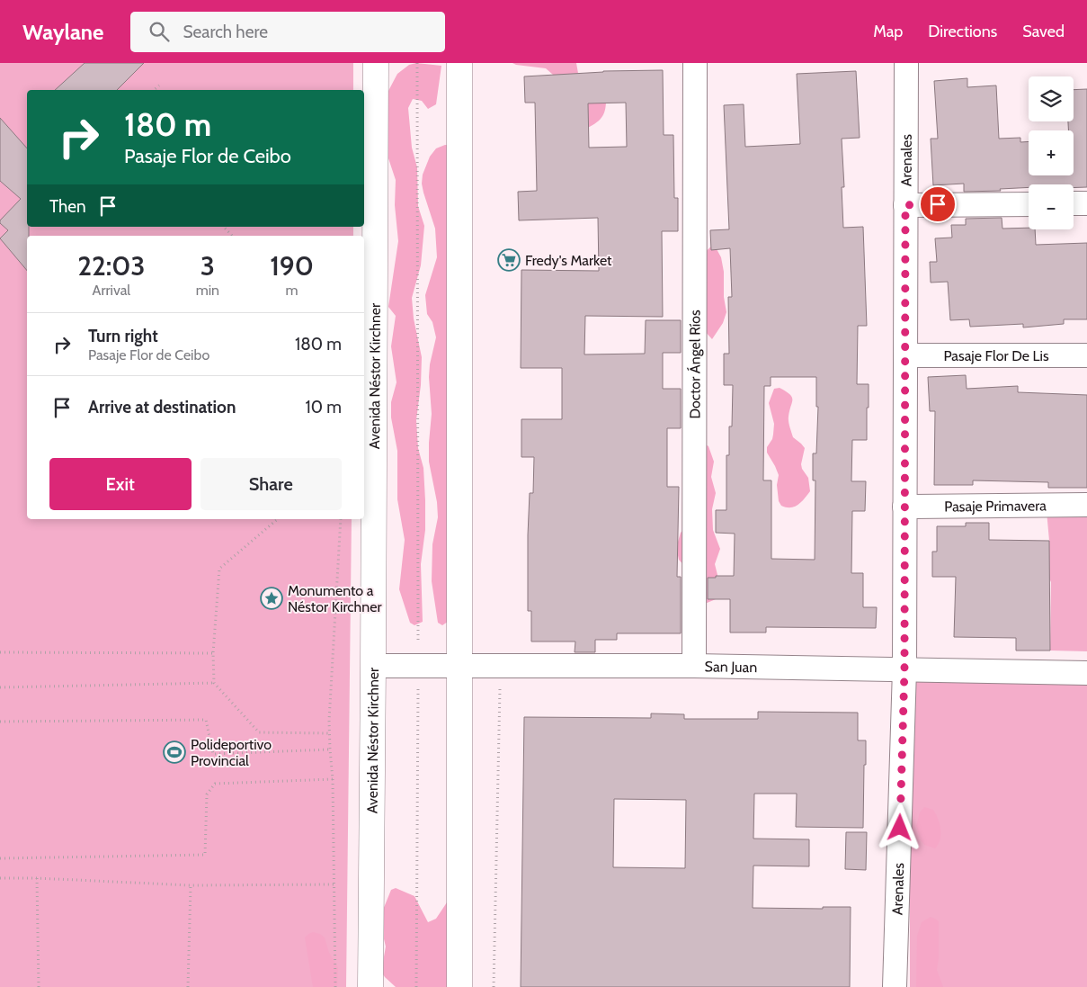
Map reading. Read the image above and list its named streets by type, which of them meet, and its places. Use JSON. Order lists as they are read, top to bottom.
{
  "streets": {
    "main road": ["Avenida Néstor Kirchner"],
    "street": [
      "Arenales",
      "Pasaje Flor De Lis",
      "Doctor Ángel Ríos",
      "Pasaje Primavera",
      "San Juan"
    ]
  },
  "crossings": [
    ["Arenales", "Pasaje Flor De Lis"],
    ["Arenales", "Pasaje Primavera"],
    ["Arenales", "San Juan"],
    ["Doctor Ángel Ríos", "San Juan"],
    ["Avenida Néstor Kirchner", "San Juan"]
  ],
  "places": {
    "supermarket": ["Fredy's Market"],
    "place": ["Monumento a Néstor Kirchner"],
    "sports": ["Polideportivo Provincial"]
  },
  "page": {
    "header": "Waylane",
    "search": "Search here",
    "nav": ["Map", "Directions", "Saved"],
    "map_buttons": ["+", "−"],
    "turn": ["180 m", "Pasaje Flor de Ceibo"],
    "then": "Then",
    "eta": [
      "22:03",
      "Arrival",
      "3",
      "min",
      "190",
      "m"
    ],
    "list": [
      {
        "name": "Turn right",
        "note": "Pasaje Flor de Ceibo",
        "value": "180 m"
      },
      {
        "name": "Arrive at destination",
        "value": "10 m"
      }
    ],
    "buttons": ["Exit", "Share"]
  }
}
